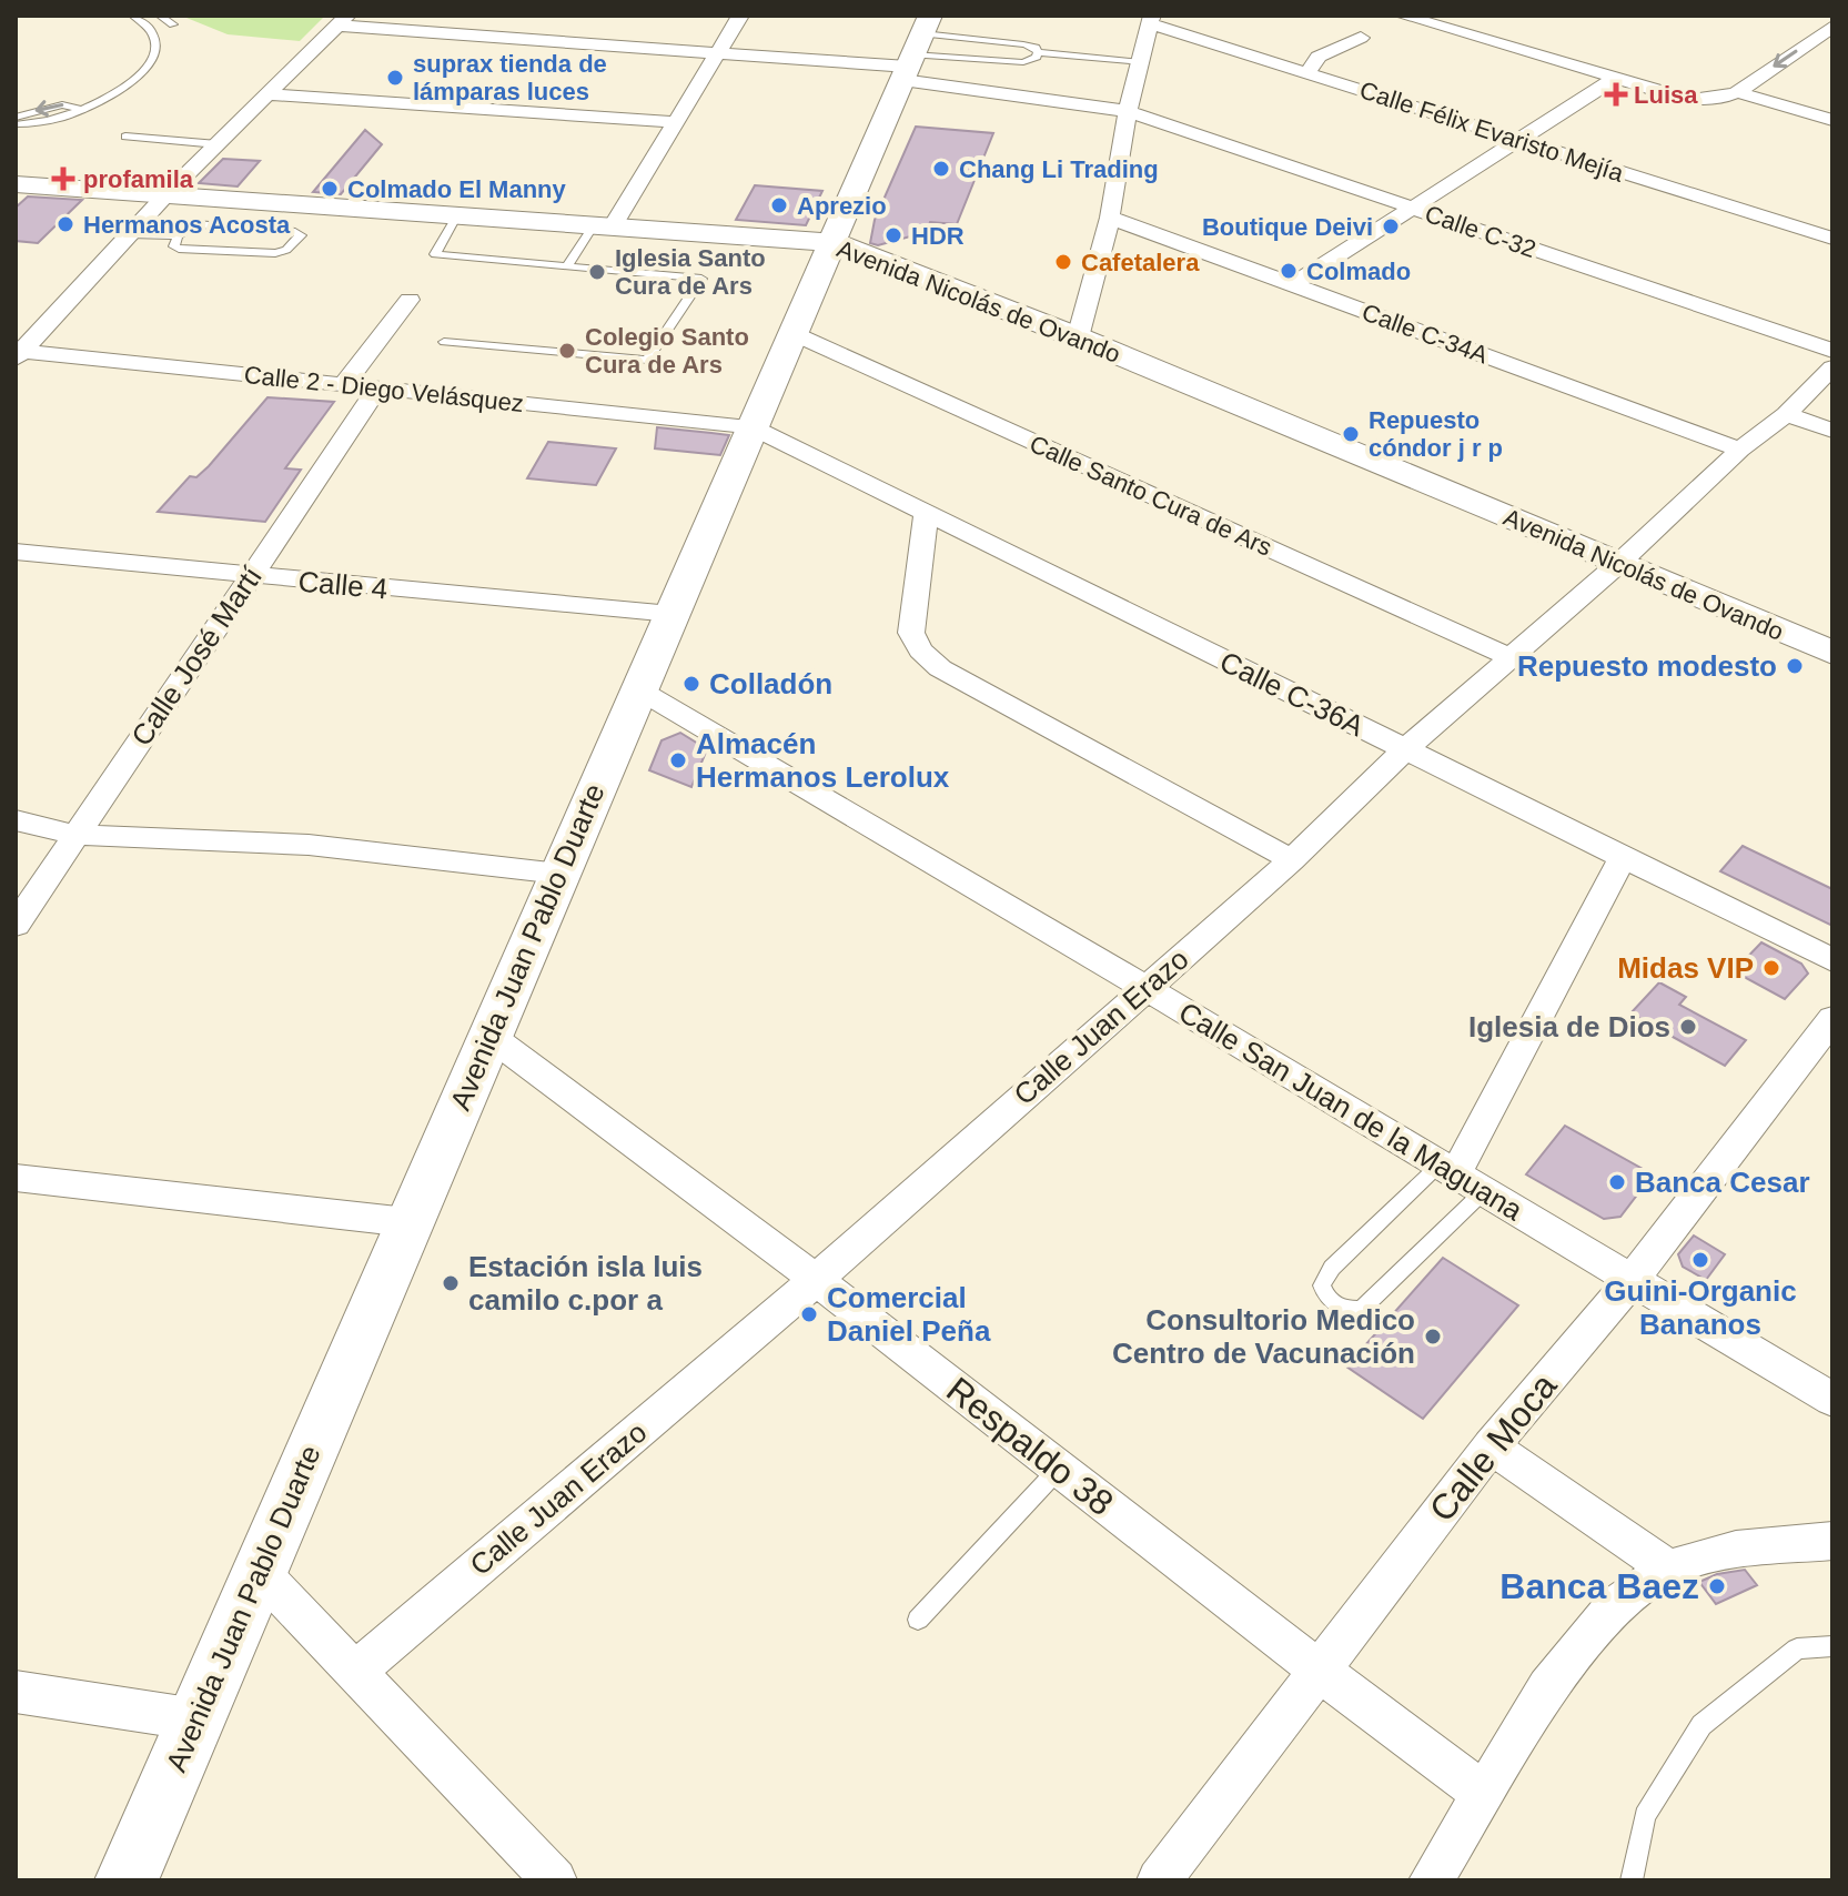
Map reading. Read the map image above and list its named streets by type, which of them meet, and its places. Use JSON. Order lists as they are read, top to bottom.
{
  "streets": {
    "main road": ["Avenida Nicolás de Ovando", "Avenida Juan Pablo Duarte"],
    "street": [
      "Calle Félix Evaristo Mejía",
      "Calle C-32",
      "Calle C-34A",
      "Calle 2 - Diego Velásquez",
      "Calle Santo Cura de Ars",
      "Calle 4",
      "Calle José Martí",
      "Calle C-36A",
      "Calle Juan Erazo",
      "Calle San Juan de la Maguana",
      "Respaldo 38",
      "Calle Moca"
    ]
  },
  "crossings": [
    ["Calle C-32", "Avenida Juan Pablo Duarte"],
    ["Avenida Nicolás de Ovando", "Avenida Juan Pablo Duarte"],
    ["Avenida Nicolás de Ovando", "Calle Juan Erazo"],
    ["Calle C-34A", "Calle Juan Erazo"],
    ["Calle 2 - Diego Velásquez", "Calle José Martí"],
    ["Calle 2 - Diego Velásquez", "Calle C-36A"],
    ["Calle 2 - Diego Velásquez", "Avenida Juan Pablo Duarte"],
    ["Calle Santo Cura de Ars", "Avenida Juan Pablo Duarte"],
    ["Calle Santo Cura de Ars", "Calle Juan Erazo"],
    ["Calle 4", "Calle José Martí"],
    ["Calle 4", "Avenida Juan Pablo Duarte"],
    ["Calle C-36A", "Avenida Juan Pablo Duarte"],
    ["Calle C-36A", "Calle Juan Erazo"],
    ["Avenida Juan Pablo Duarte", "Calle San Juan de la Maguana"],
    ["Avenida Juan Pablo Duarte", "Respaldo 38"],
    ["Calle Juan Erazo", "Calle San Juan de la Maguana"],
    ["Calle Juan Erazo", "Respaldo 38"],
    ["Calle San Juan de la Maguana", "Calle Moca"],
    ["Respaldo 38", "Calle Moca"]
  ],
  "places": {
    "other": [
      "suprax tienda de lámparas luces",
      "Chang Li Trading",
      "Colmado El Manny",
      "Aprezio",
      "Hermanos Acosta",
      "Boutique Deivi",
      "HDR",
      "Cafetalera",
      "Colmado",
      "Iglesia Santo Cura de Ars",
      "Colegio Santo Cura de Ars",
      "Repuesto cóndor j r p",
      "Repuesto modesto",
      "Colladón",
      "Almacén Hermanos Lerolux",
      "Midas VIP",
      "Iglesia de Dios",
      "Banca Cesar",
      "Guini-Organic Bananos",
      "Estación isla luis camilo c.por a",
      "Comercial Daniel Peña",
      "Consultorio Medico Centro de Vacunación",
      "Banca Baez"
    ],
    "health": ["Luisa", "profamila"]
  }
}
